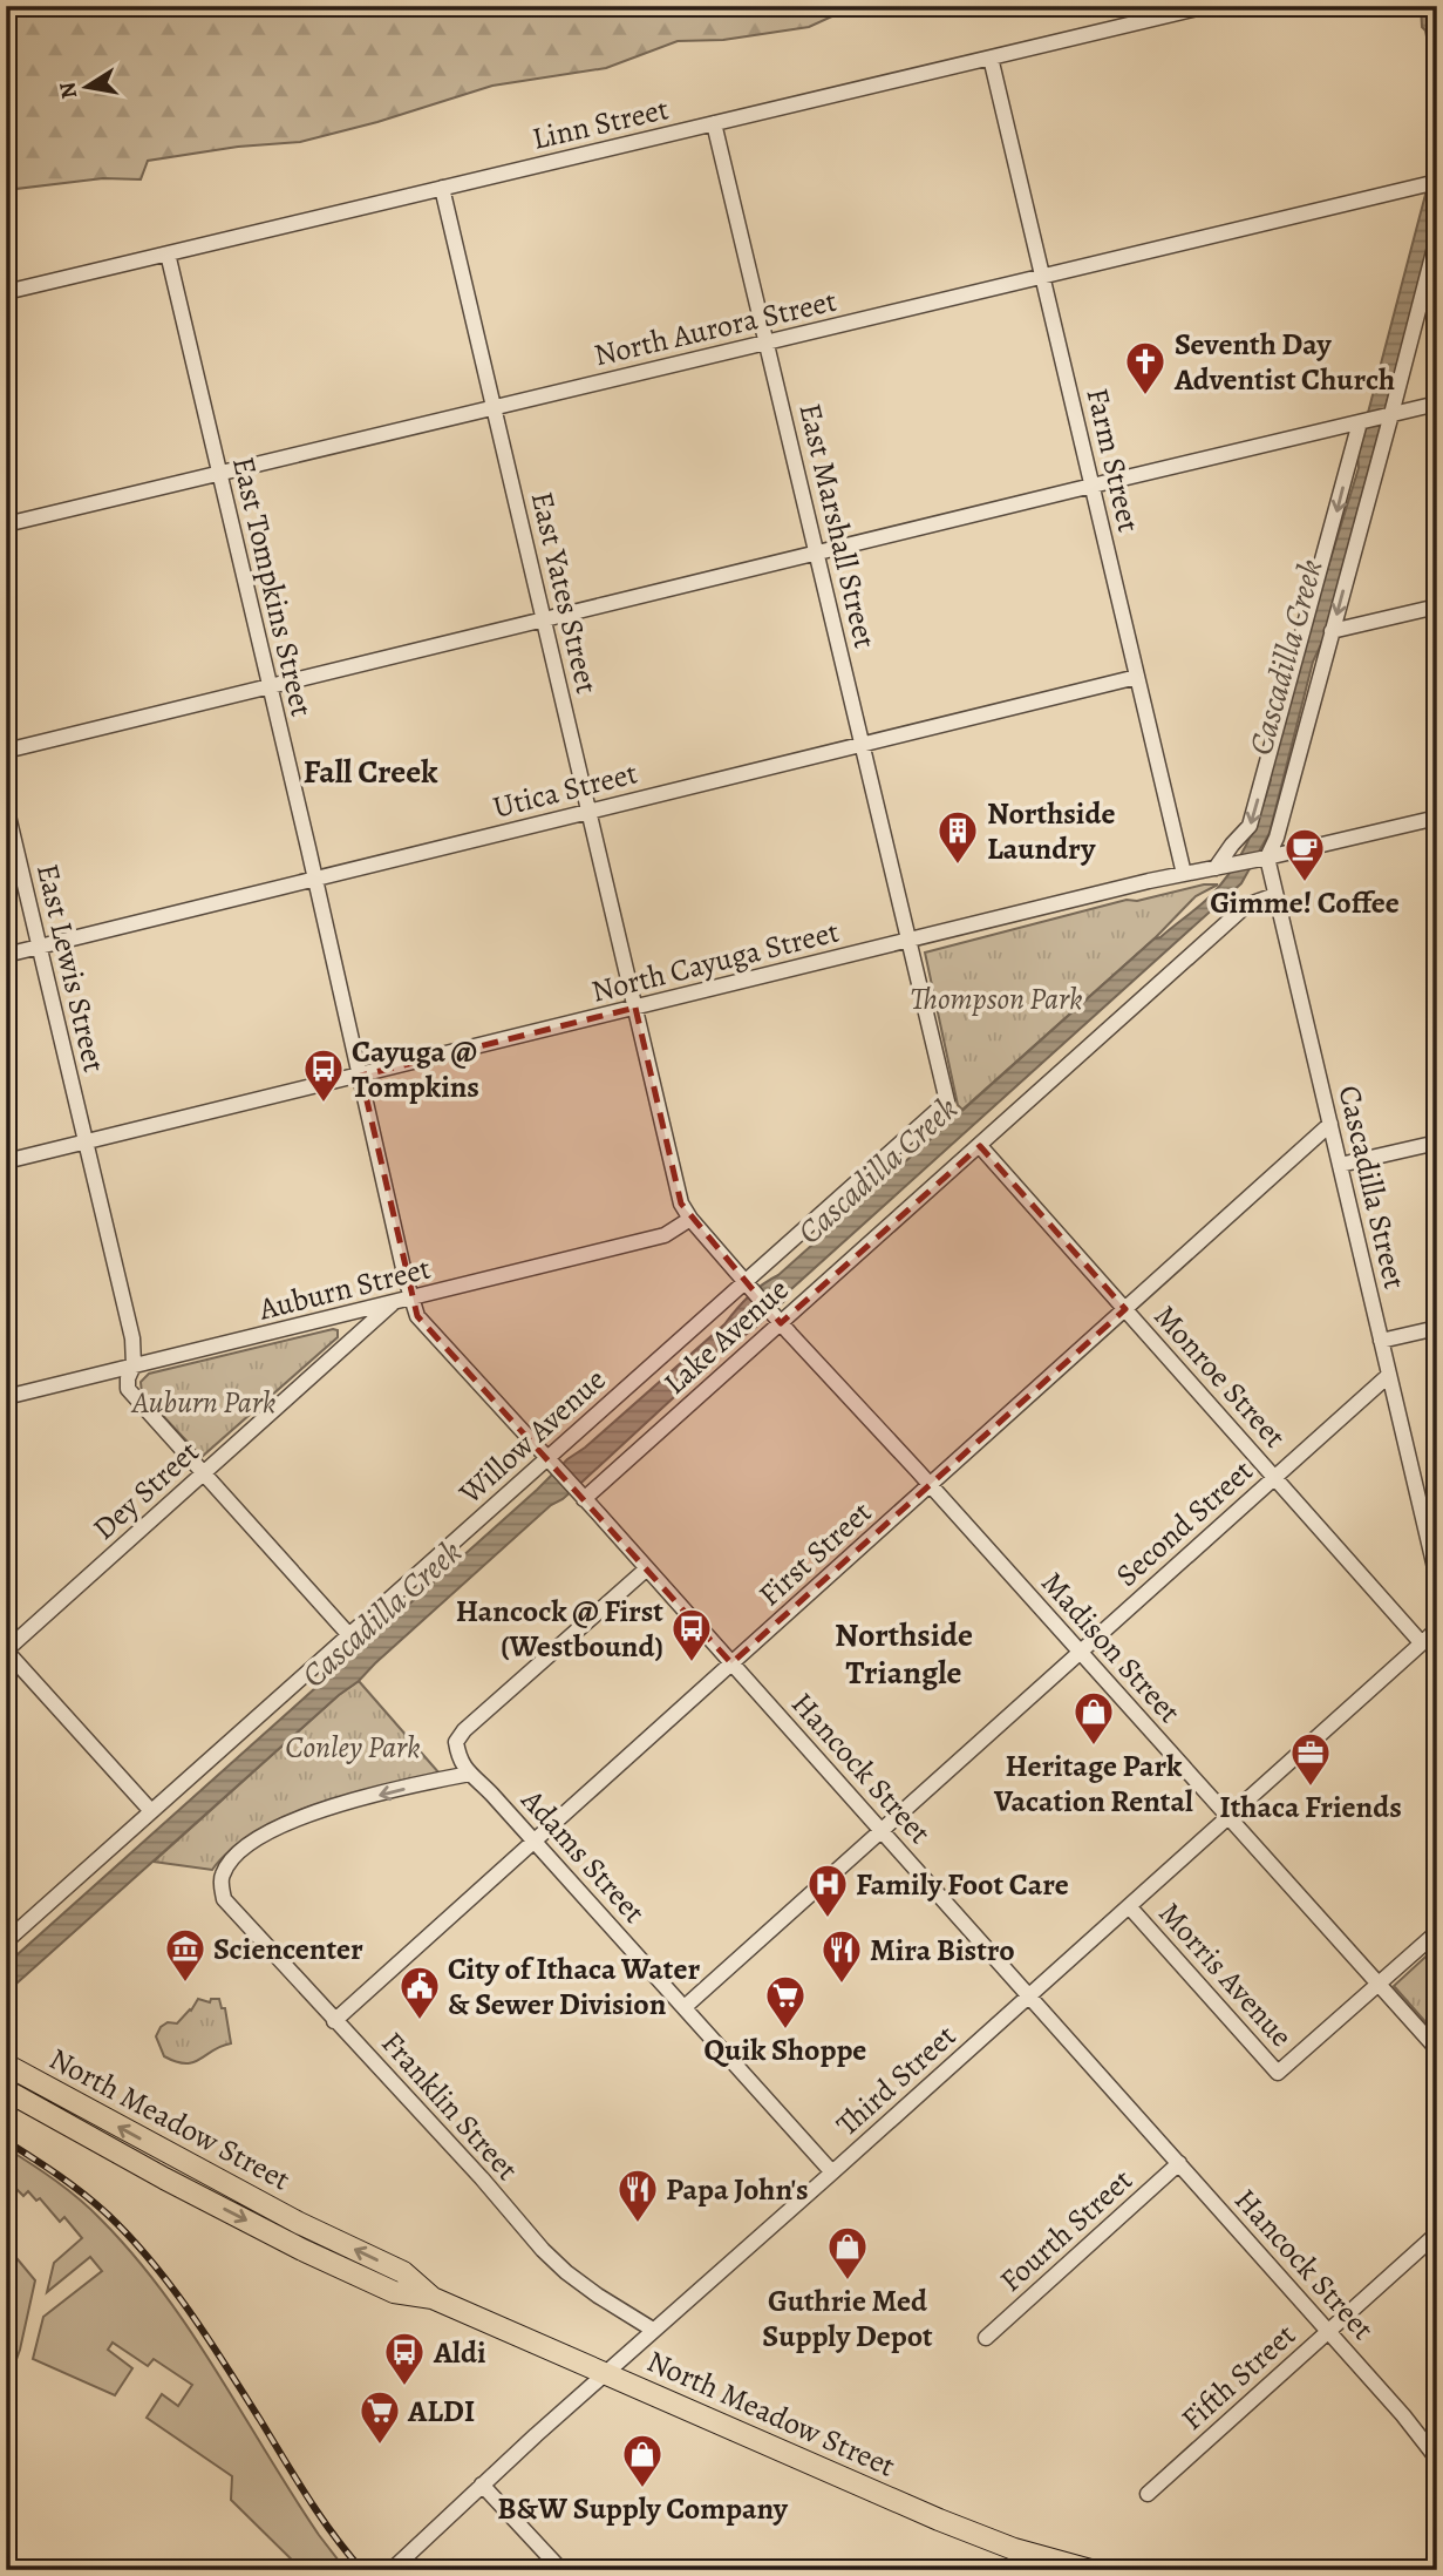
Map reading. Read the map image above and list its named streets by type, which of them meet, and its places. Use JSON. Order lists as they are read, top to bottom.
{
  "streets": {
    "highway": ["North Meadow Street"],
    "street": [
      "Linn Street",
      "North Aurora Street",
      "Farm Street",
      "East Marshall Street",
      "East Tompkins Street",
      "East Yates Street",
      "Utica Street",
      "North Cayuga Street",
      "East Lewis Street",
      "Cascadilla Street",
      "Auburn Street",
      "Lake Avenue",
      "Monroe Street",
      "Willow Avenue",
      "Dey Street",
      "Second Street",
      "First Street",
      "Madison Street",
      "Hancock Street",
      "Adams Street",
      "Morris Avenue",
      "Third Street",
      "Franklin Street",
      "Fourth Street",
      "Fifth Street"
    ]
  },
  "crossings": [
    ["Linn Street", "Farm Street"],
    ["Linn Street", "East Marshall Street"],
    ["Linn Street", "East Tompkins Street"],
    ["Linn Street", "East Yates Street"],
    ["North Aurora Street", "Farm Street"],
    ["North Aurora Street", "East Marshall Street"],
    ["North Aurora Street", "East Tompkins Street"],
    ["North Aurora Street", "East Yates Street"],
    ["Farm Street", "Utica Street"],
    ["Farm Street", "North Cayuga Street"],
    ["East Marshall Street", "Utica Street"],
    ["East Marshall Street", "North Cayuga Street"],
    ["East Marshall Street", "Willow Avenue"],
    ["East Tompkins Street", "Utica Street"],
    ["East Tompkins Street", "North Cayuga Street"],
    ["East Tompkins Street", "Auburn Street"],
    ["East Tompkins Street", "Hancock Street"],
    ["East Yates Street", "Utica Street"],
    ["East Yates Street", "North Cayuga Street"],
    ["East Yates Street", "Auburn Street"],
    ["East Yates Street", "Madison Street"],
    ["Utica Street", "East Lewis Street"],
    ["North Cayuga Street", "East Lewis Street"],
    ["North Cayuga Street", "Cascadilla Street"],
    ["East Lewis Street", "Auburn Street"],
    ["Cascadilla Street", "Lake Avenue"],
    ["Cascadilla Street", "Second Street"],
    ["Cascadilla Street", "First Street"],
    ["Auburn Street", "Dey Street"],
    ["Auburn Street", "Madison Street"],
    ["Auburn Street", "Hancock Street"],
    ["Lake Avenue", "Monroe Street"],
    ["Lake Avenue", "Madison Street"],
    ["Lake Avenue", "Hancock Street"],
    ["Monroe Street", "Second Street"],
    ["Monroe Street", "First Street"],
    ["Monroe Street", "Third Street"],
    ["Willow Avenue", "Madison Street"],
    ["Willow Avenue", "Hancock Street"],
    ["Second Street", "Madison Street"],
    ["Second Street", "Hancock Street"],
    ["Second Street", "Adams Street"],
    ["First Street", "Madison Street"],
    ["First Street", "Hancock Street"],
    ["First Street", "Adams Street"],
    ["First Street", "Franklin Street"],
    ["Madison Street", "Morris Avenue"],
    ["Madison Street", "Third Street"],
    ["Hancock Street", "Adams Street"],
    ["Hancock Street", "Third Street"],
    ["Hancock Street", "Fourth Street"],
    ["Hancock Street", "Fifth Street"],
    ["Adams Street", "Third Street"],
    ["Adams Street", "Franklin Street"],
    ["Morris Avenue", "Third Street"],
    ["Third Street", "Franklin Street"],
    ["Third Street", "North Meadow Street"]
  ],
  "districts": ["Fall Creek", "Northside Triangle"],
  "water": ["Cascadilla Creek"],
  "parks": ["Thompson Park", "Auburn Park", "Conley Park"],
  "places": {
    "church": ["Seventh Day Adventist Church"],
    "building": ["Northside Laundry"],
    "cafe": ["Gimme! Coffee"],
    "bus stop": ["Cayuga @ Tompkins", "Hancock @ First (Westbound)", "Aldi"],
    "shop": ["Heritage Park Vacation Rental", "Guthrie Med Supply Depot", "B&W Supply Company"],
    "office": ["Ithaca Friends"],
    "hospital": ["Family Foot Care"],
    "museum": ["Sciencenter"],
    "restaurant": ["Mira Bistro", "Papa John's"],
    "public building": ["City of Ithaca Water & Sewer Division"],
    "supermarket": ["Quik Shoppe", "ALDI"]
  },
  "north": "left"
}
